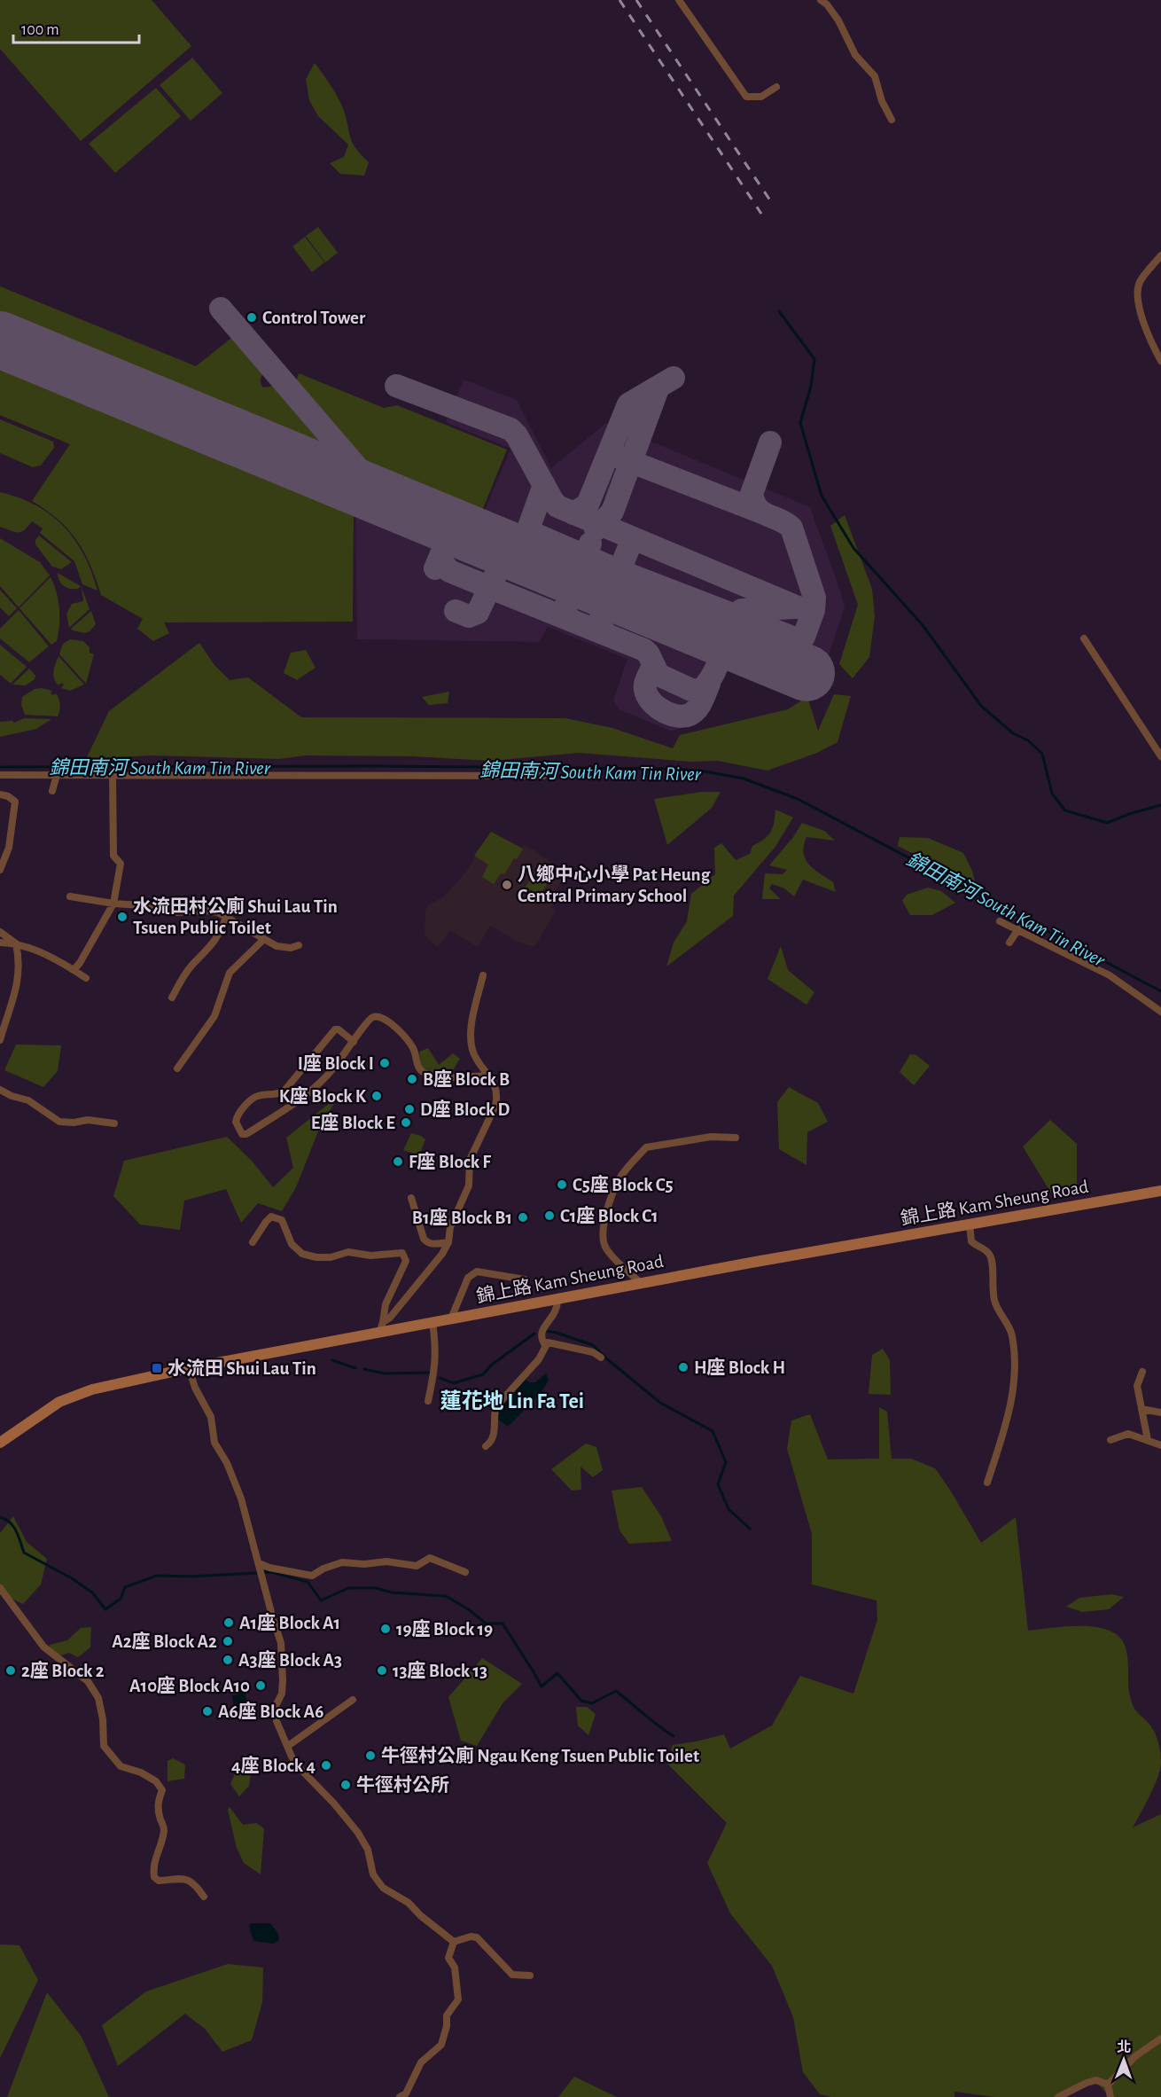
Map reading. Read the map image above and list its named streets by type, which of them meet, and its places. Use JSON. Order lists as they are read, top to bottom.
{
  "streets": {
    "main road": ["錦上路 Kam Sheung Road"]
  },
  "districts": ["蓮花地 Lin Fa Tei"],
  "water": ["錦田南河 South Kam Tin River"],
  "places": {
    "other": [
      "Control Tower",
      "八鄉中心小學 Pat Heung Central Primary School",
      "水流田村公廁 Shui Lau Tin Tsuen Public Toilet",
      "I座 Block I",
      "B座 Block B",
      "K座 Block K",
      "D座 Block D",
      "E座 Block E",
      "F座 Block F",
      "C5座 Block C5",
      "C1座 Block C1",
      "B1座 Block B1",
      "H座 Block H",
      "A1座 Block A1",
      "19座 Block 19",
      "A2座 Block A2",
      "A3座 Block A3",
      "2座 Block 2",
      "13座 Block 13",
      "A10座 Block A10",
      "A6座 Block A6",
      "牛徑村公廁 Ngau Keng Tsuen Public Toilet",
      "4座 Block 4",
      "牛徑村公所"
    ],
    "transit": ["水流田 Shui Lau Tin"]
  },
  "scale_bar": "100 m",
  "north": "top"
}
